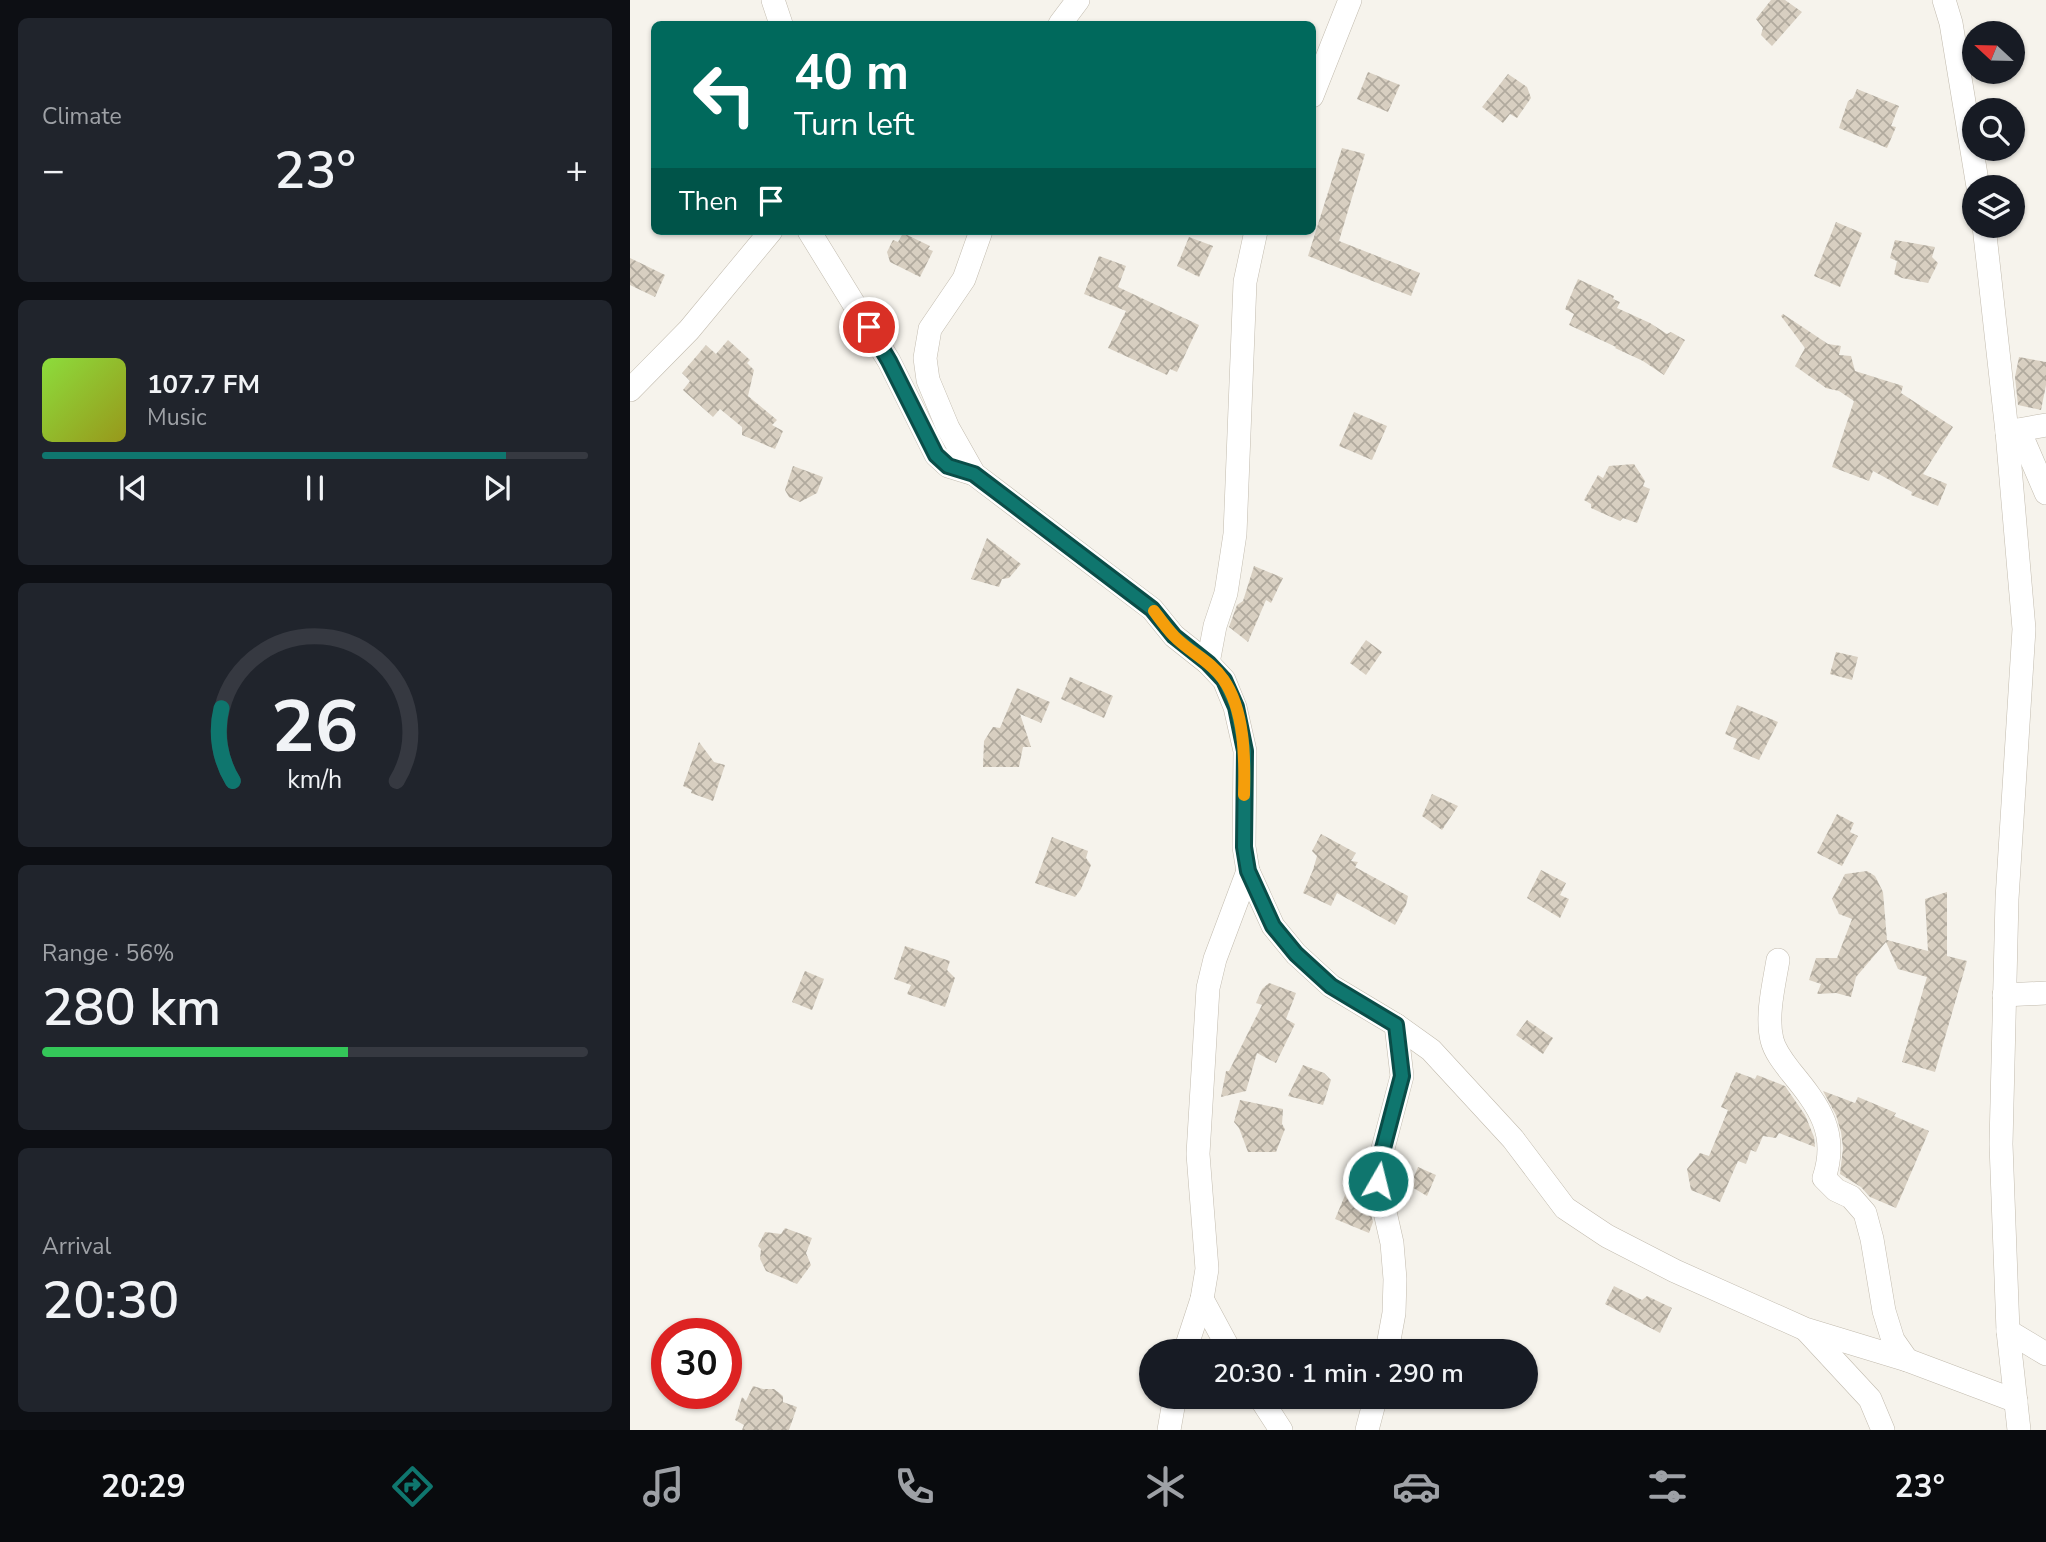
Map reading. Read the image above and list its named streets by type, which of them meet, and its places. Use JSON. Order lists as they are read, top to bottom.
{
  "north": "left",
  "page": {
    "tile": [
      "Climate",
      ["Range · 56%", "280 km"],
      ["Arrival", "20:30"]
    ],
    "turn": ["40 m", "Turn left"],
    "heat": ["−", "23°", "+"],
    "then": "Then",
    "song": ["107.7 FM", "Music"],
    "limit": "30",
    "trip": "20:30 · 1 min · 290 m",
    "tabs": ["20:29", "23°"],
    "gauge": ["26", "km/h"]
  }
}
